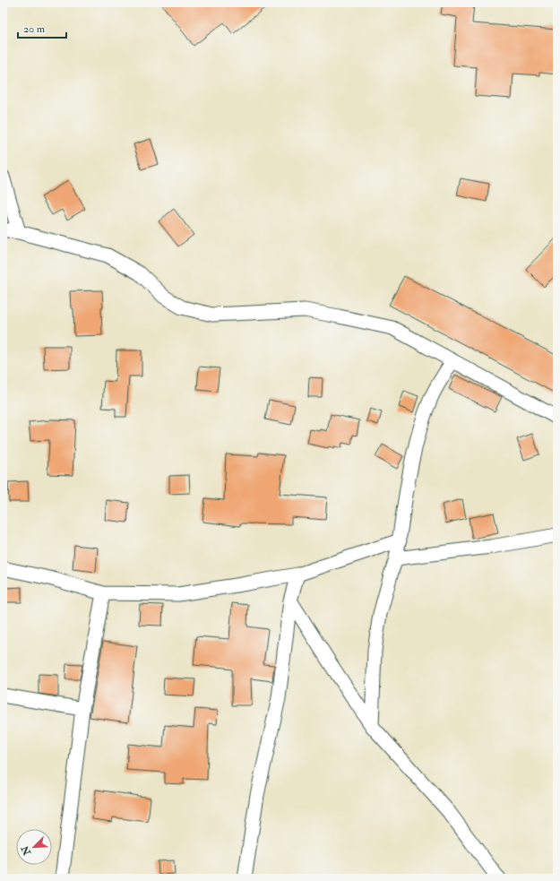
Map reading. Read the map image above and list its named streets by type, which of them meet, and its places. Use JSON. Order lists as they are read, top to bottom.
{
  "scale_bar": "20 m",
  "north": "bottom left"
}
